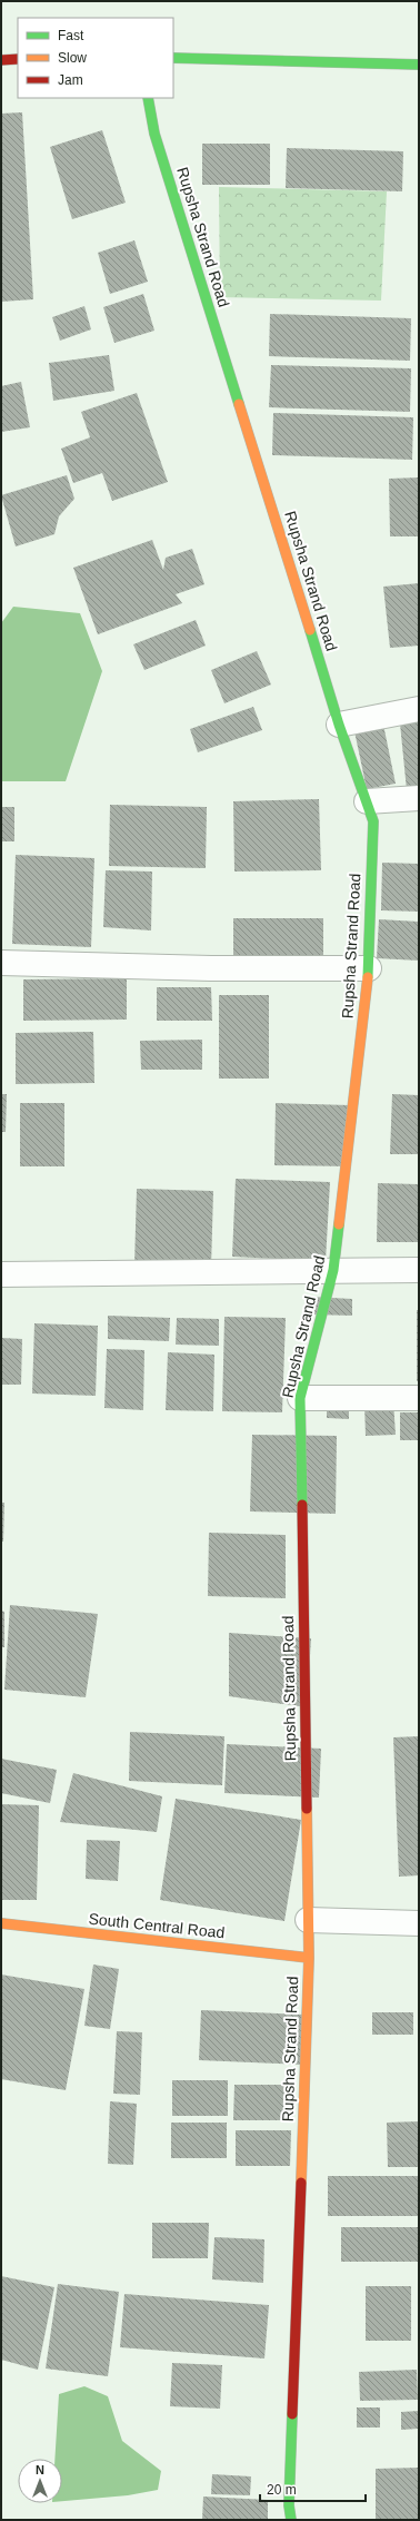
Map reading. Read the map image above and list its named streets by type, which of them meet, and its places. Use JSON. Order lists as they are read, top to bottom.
{
  "streets": {
    "street": ["Rupsha Strand Road", "South Central Road"]
  },
  "crossings": [
    ["Rupsha Strand Road", "South Central Road"]
  ],
  "legend": ["Fast", "Slow", "Jam"],
  "scale_bar": "20 m",
  "north": "top"
}
